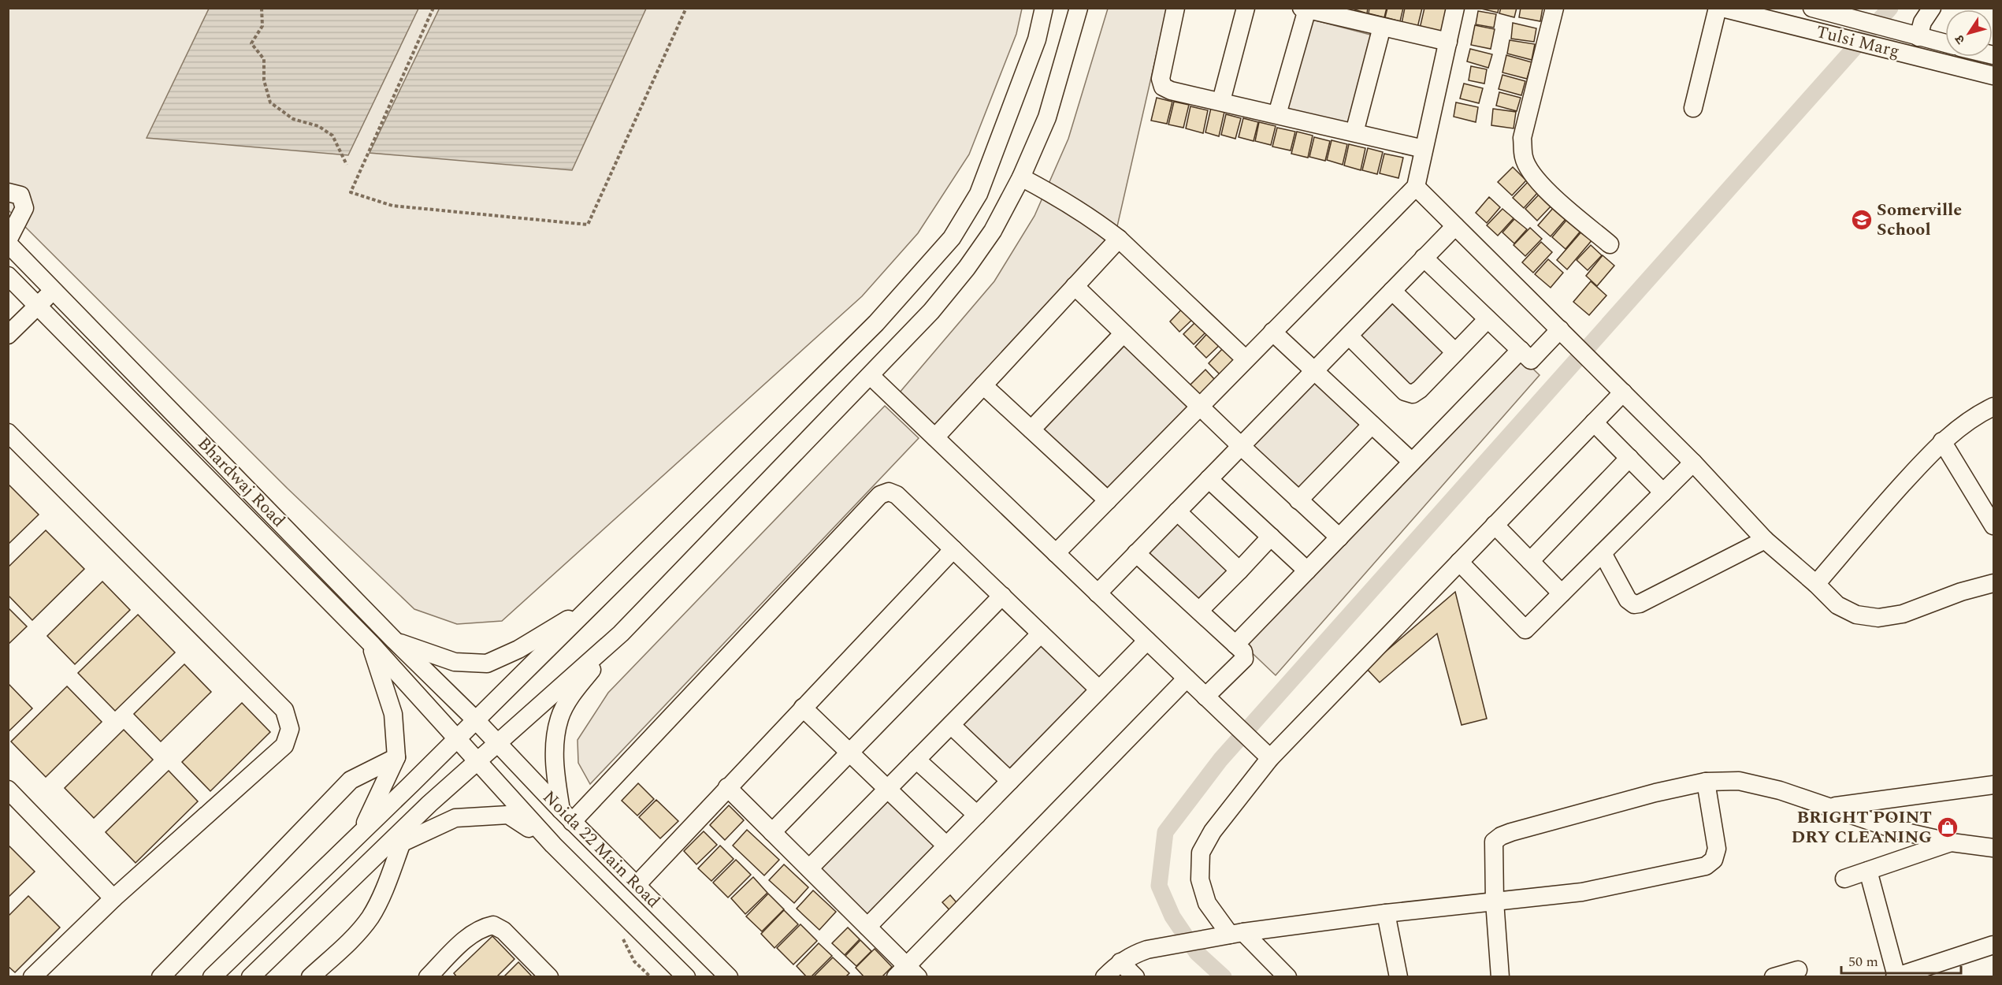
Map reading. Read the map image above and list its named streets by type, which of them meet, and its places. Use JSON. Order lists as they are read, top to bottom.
{
  "streets": {
    "street": ["Tulsi Marg", "Bhardwaj Road", "Noida 22 Main Road"]
  },
  "crossings": [
    ["Bhardwaj Road", "Noida 22 Main Road"]
  ],
  "places": {
    "school or university": ["Somerville School"],
    "shop": ["BRIGHT POINT DRY CLEANING"]
  },
  "scale_bar": "50 m",
  "north": "bottom left"
}
